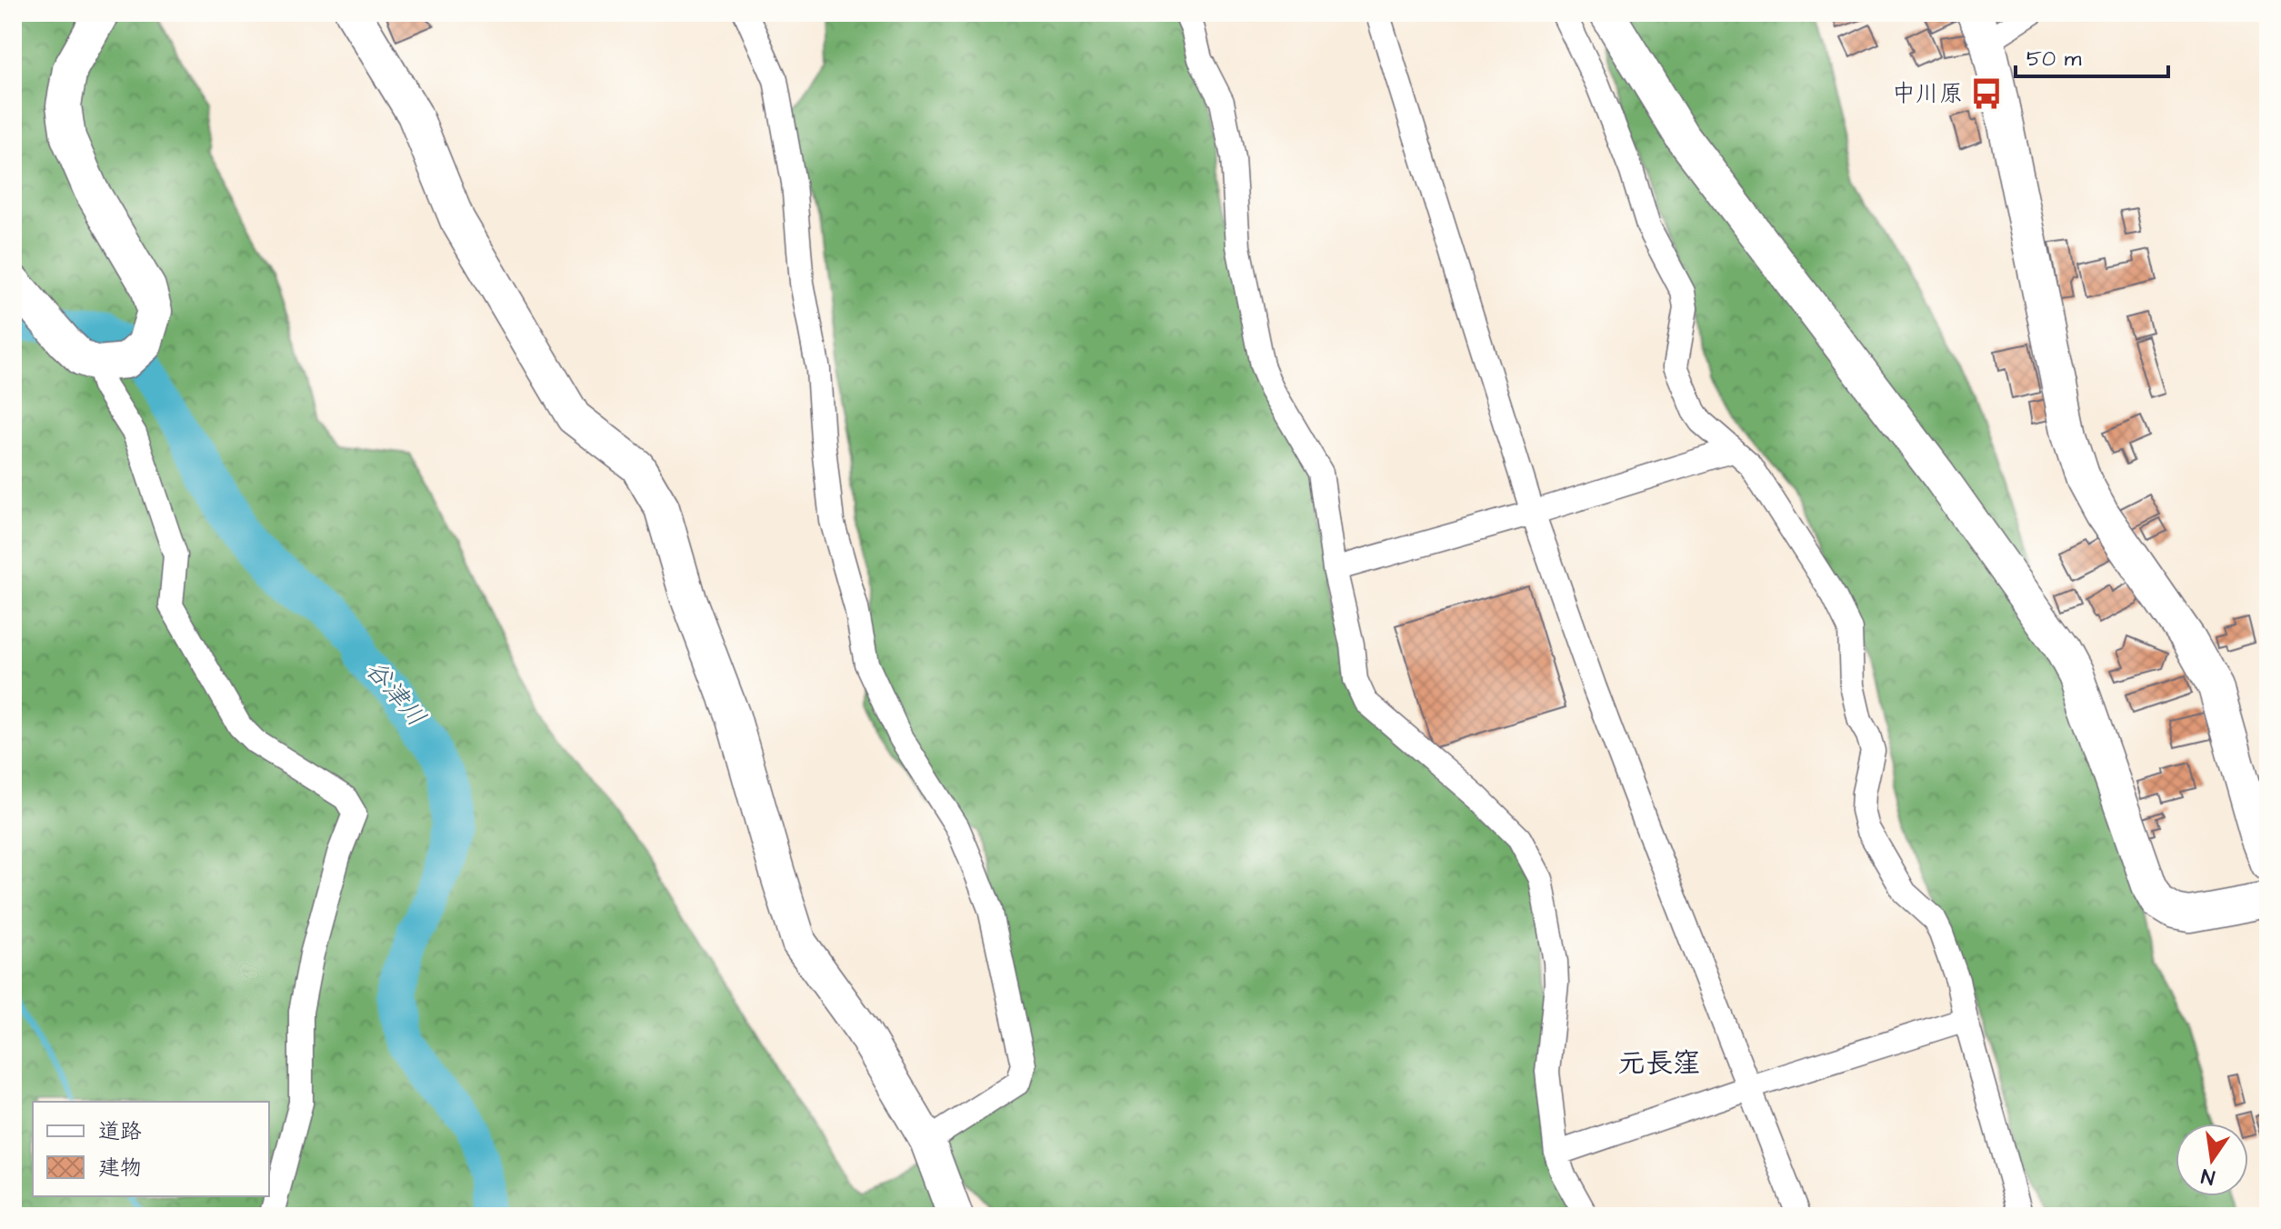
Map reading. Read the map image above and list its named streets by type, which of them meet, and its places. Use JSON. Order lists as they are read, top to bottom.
{
  "districts": ["元長窪"],
  "water": ["谷津川"],
  "places": {
    "bus stop": ["中川原"]
  },
  "legend": ["道路", "建物"],
  "scale_bar": "50 m",
  "north": "bottom"
}
